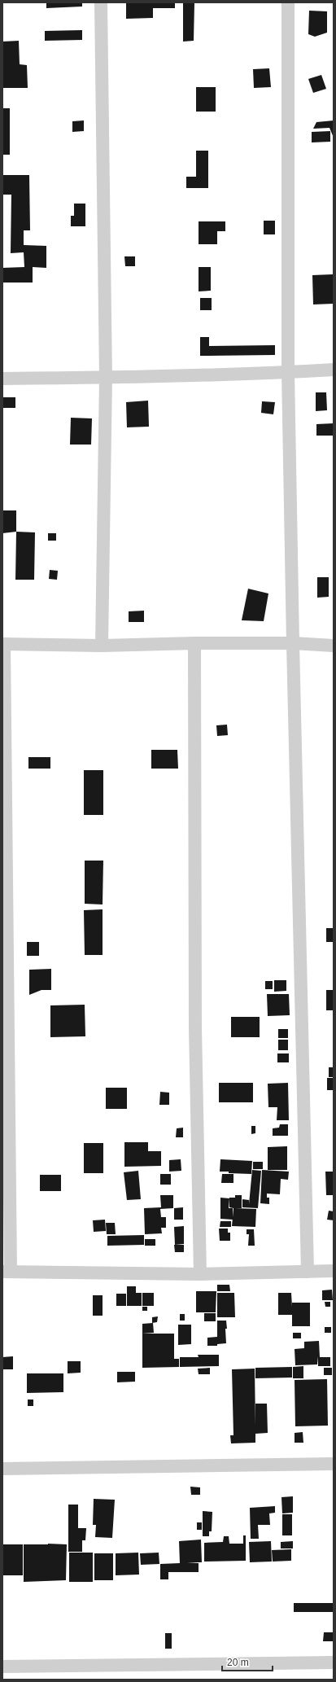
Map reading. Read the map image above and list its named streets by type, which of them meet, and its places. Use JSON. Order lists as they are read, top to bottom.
{
  "scale_bar": "20 m"
}
